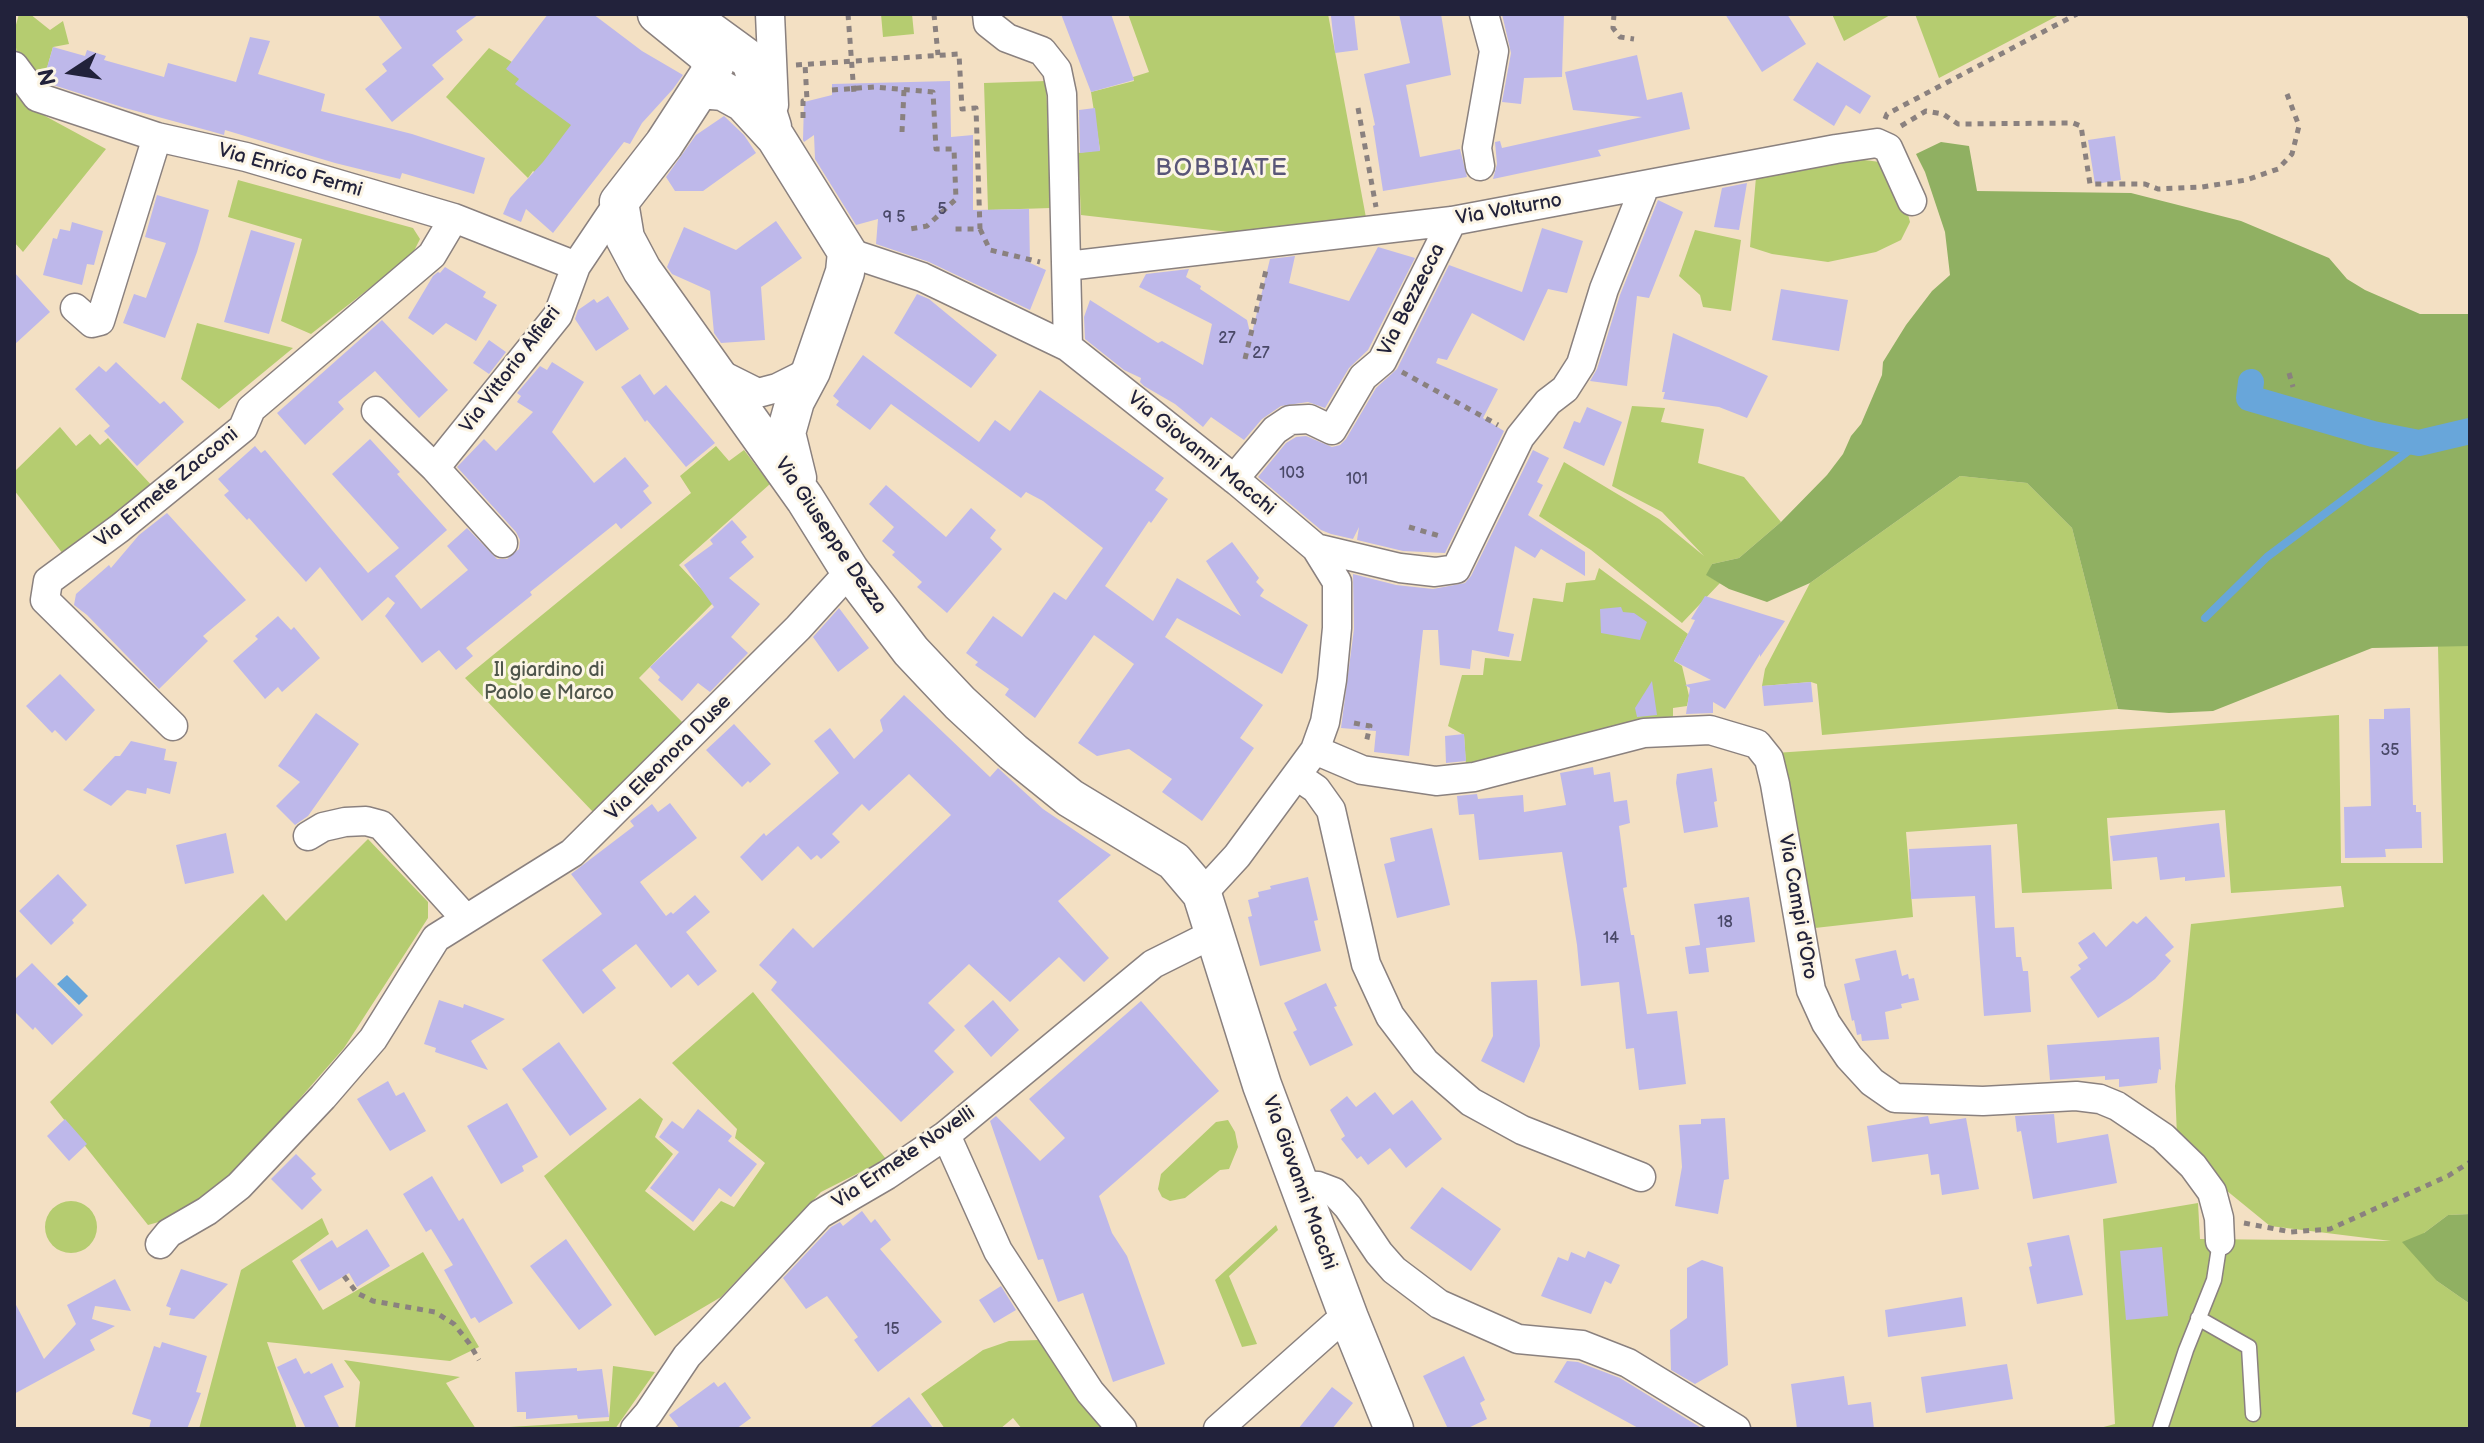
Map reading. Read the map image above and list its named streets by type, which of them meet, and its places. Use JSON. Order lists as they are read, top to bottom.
{
  "streets": {
    "street": [
      "Via Enrico Fermi",
      "Via Volturno",
      "Via Bezzecca",
      "Via Vittorio Alfieri",
      "Via Giovanni Macchi",
      "Via Ermete Zacconi",
      "Via Giuseppe Dezza",
      "Via Eleonora Duse",
      "Via Campi d'Oro",
      "Via Ermete Novelli"
    ]
  },
  "crossings": [
    ["Via Enrico Fermi", "Via Vittorio Alfieri"],
    ["Via Enrico Fermi", "Via Ermete Zacconi"],
    ["Via Volturno", "Via Bezzecca"],
    ["Via Bezzecca", "Via Giovanni Macchi"],
    ["Via Vittorio Alfieri", "Via Giuseppe Dezza"],
    ["Via Giovanni Macchi", "Via Giuseppe Dezza"],
    ["Via Giovanni Macchi", "Via Campi d'Oro"],
    ["Via Giovanni Macchi", "Via Ermete Novelli"],
    ["Via Giuseppe Dezza", "Via Eleonora Duse"],
    ["Via Giuseppe Dezza", "Via Ermete Novelli"]
  ],
  "districts": ["BOBBIATE"],
  "parks": ["Il giardino di Paolo e Marco"],
  "house_numbers": [
    "5",
    "9 5",
    "27",
    "27",
    "103",
    "101",
    "35",
    "18",
    "14",
    "15"
  ],
  "north": "left"
}
